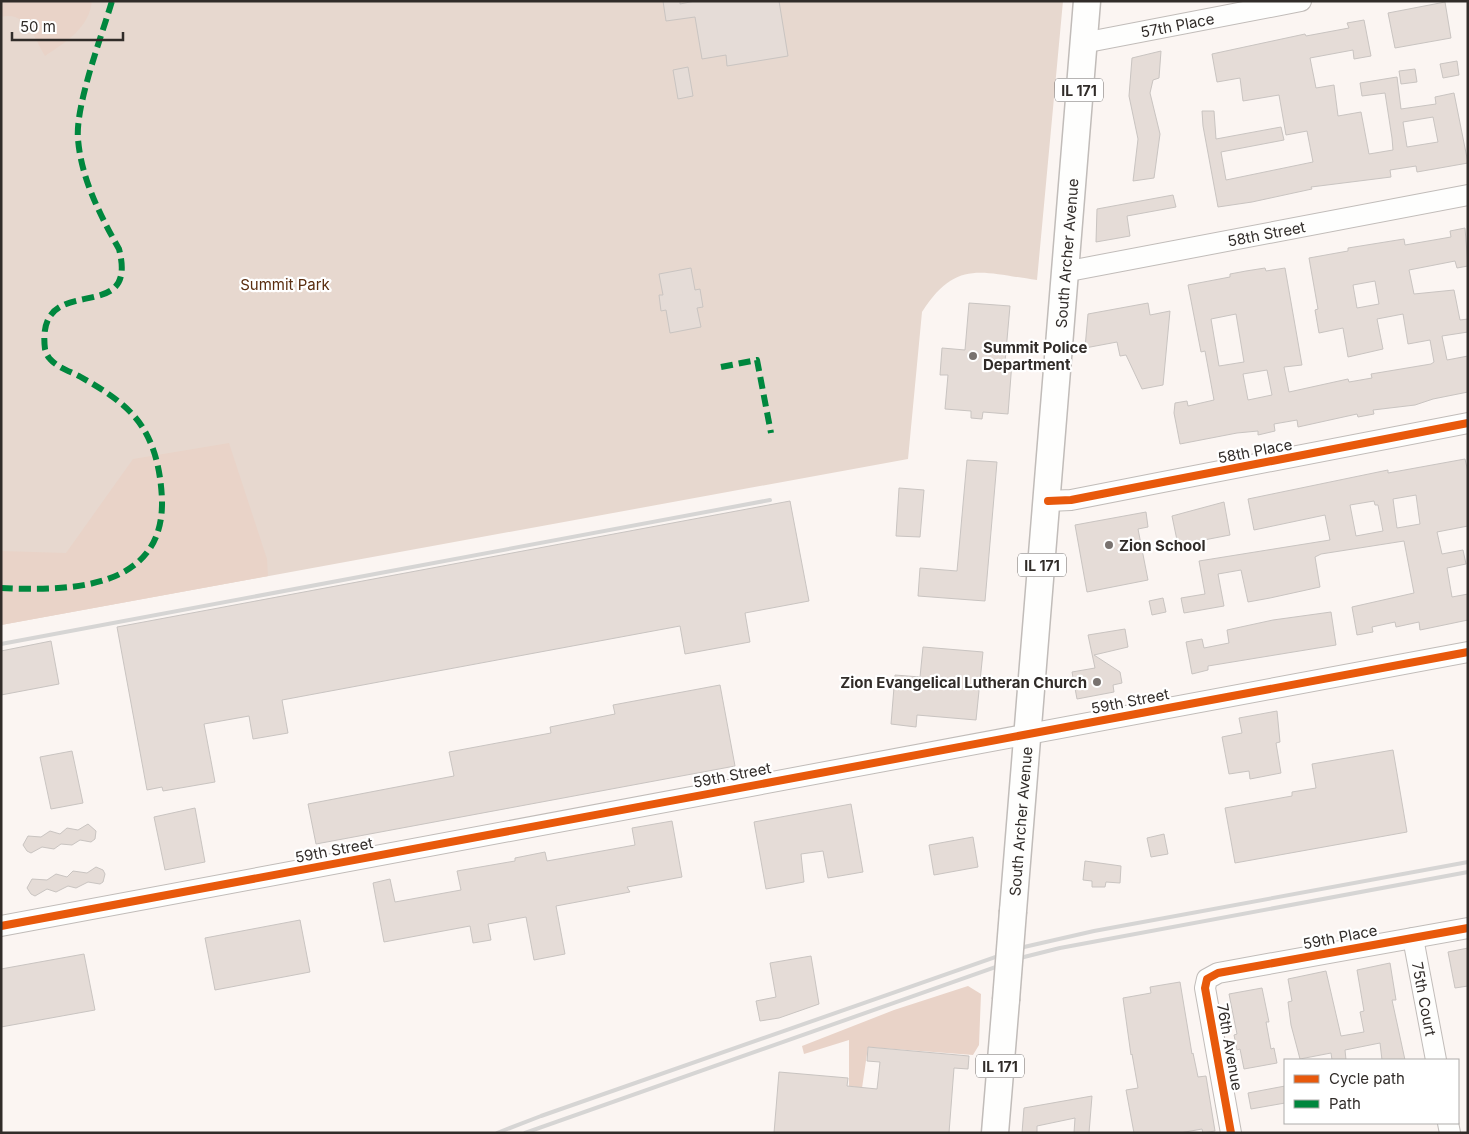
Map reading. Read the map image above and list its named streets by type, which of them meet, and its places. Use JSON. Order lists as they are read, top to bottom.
{
  "streets": {
    "main road": ["IL 171", "South Archer Avenue"],
    "street": [
      "57th Place",
      "58th Street",
      "58th Place",
      "59th Street",
      "59th Place",
      "75th Court",
      "76th Avenue"
    ]
  },
  "crossings": [
    ["57th Place", "South Archer Avenue"],
    ["58th Street", "South Archer Avenue"],
    ["South Archer Avenue", "58th Place"],
    ["South Archer Avenue", "59th Street"],
    ["59th Place", "75th Court"],
    ["59th Place", "76th Avenue"]
  ],
  "parks": ["Summit Park"],
  "places": ["Summit Police Department", "Zion School", "Zion Evangelical Lutheran Church"],
  "legend": ["Cycle path", "Path"],
  "scale_bar": "50 m"
}
